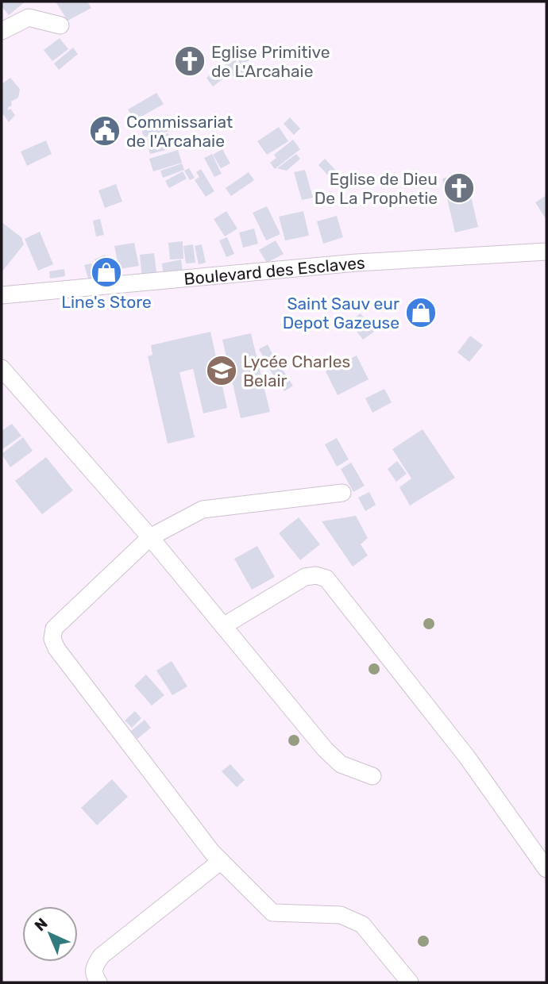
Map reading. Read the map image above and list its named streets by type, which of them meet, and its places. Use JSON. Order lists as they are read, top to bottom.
{
  "streets": {
    "street": ["Boulevard des Esclaves"]
  },
  "places": {
    "church": ["Eglise Primitive de L'Arcahaie", "Eglise de Dieu De La Prophetie"],
    "public building": ["Commissariat de l'Arcahaie"],
    "shop": ["Line's Store", "Saint Sauv eur Depot Gazeuse"],
    "school or university": ["Lycée Charles Belair"]
  },
  "north": "top left"
}
